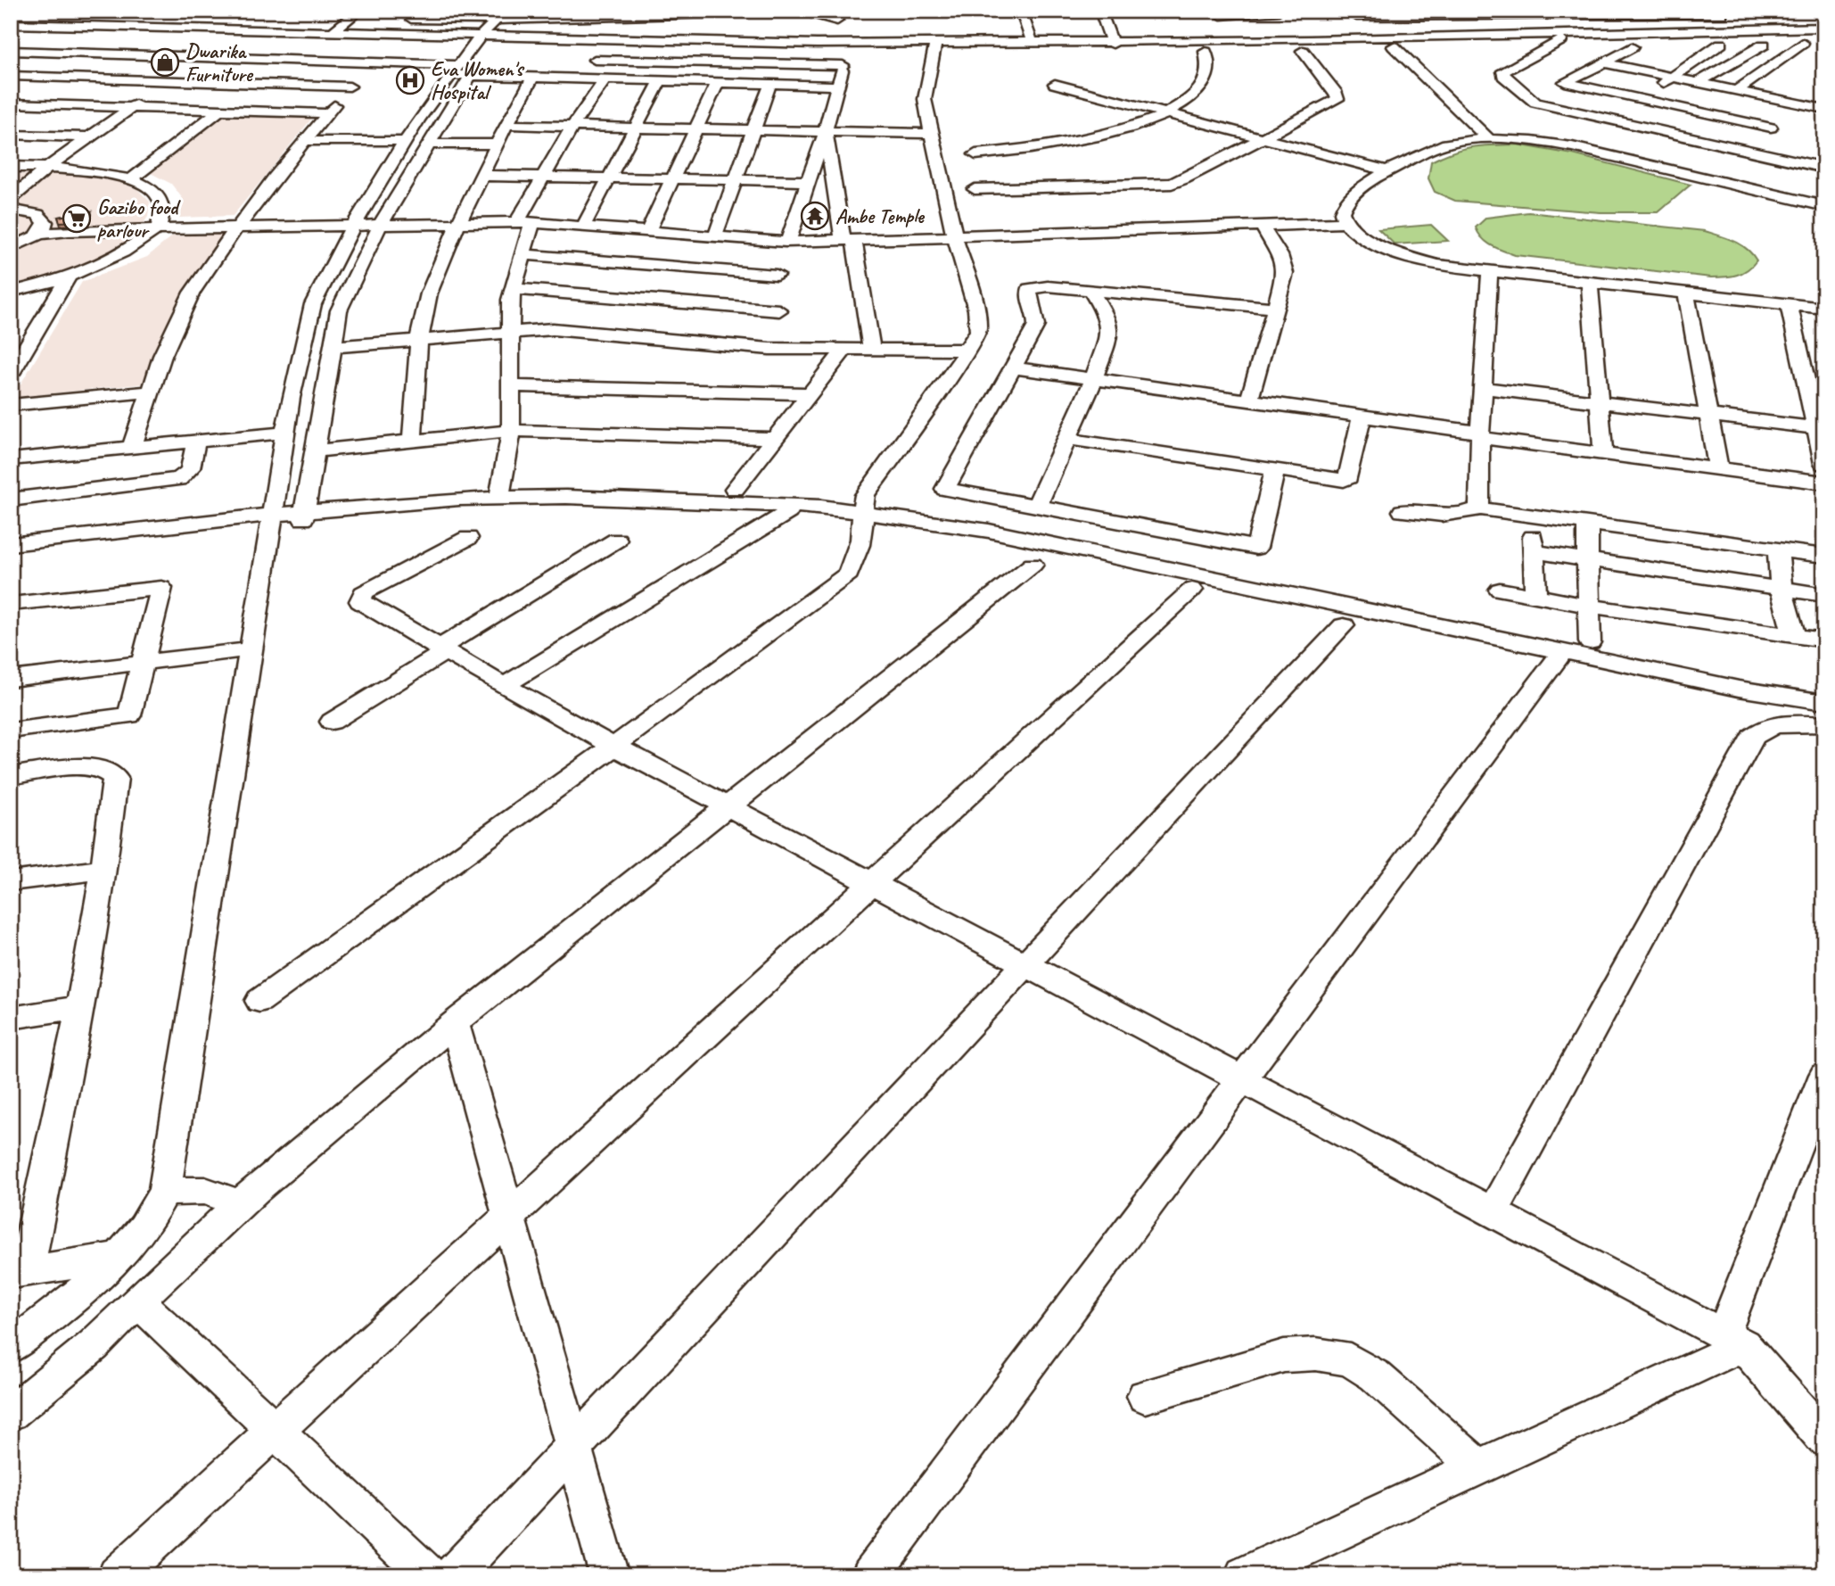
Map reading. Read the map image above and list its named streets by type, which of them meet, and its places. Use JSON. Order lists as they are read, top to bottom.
{
  "places": {
    "shop": ["Dwarika Furniture"],
    "hospital": ["Eva Women's Hospital"],
    "temple": ["Ambe Temple"],
    "supermarket": ["Gazibo food parlour"]
  }
}
